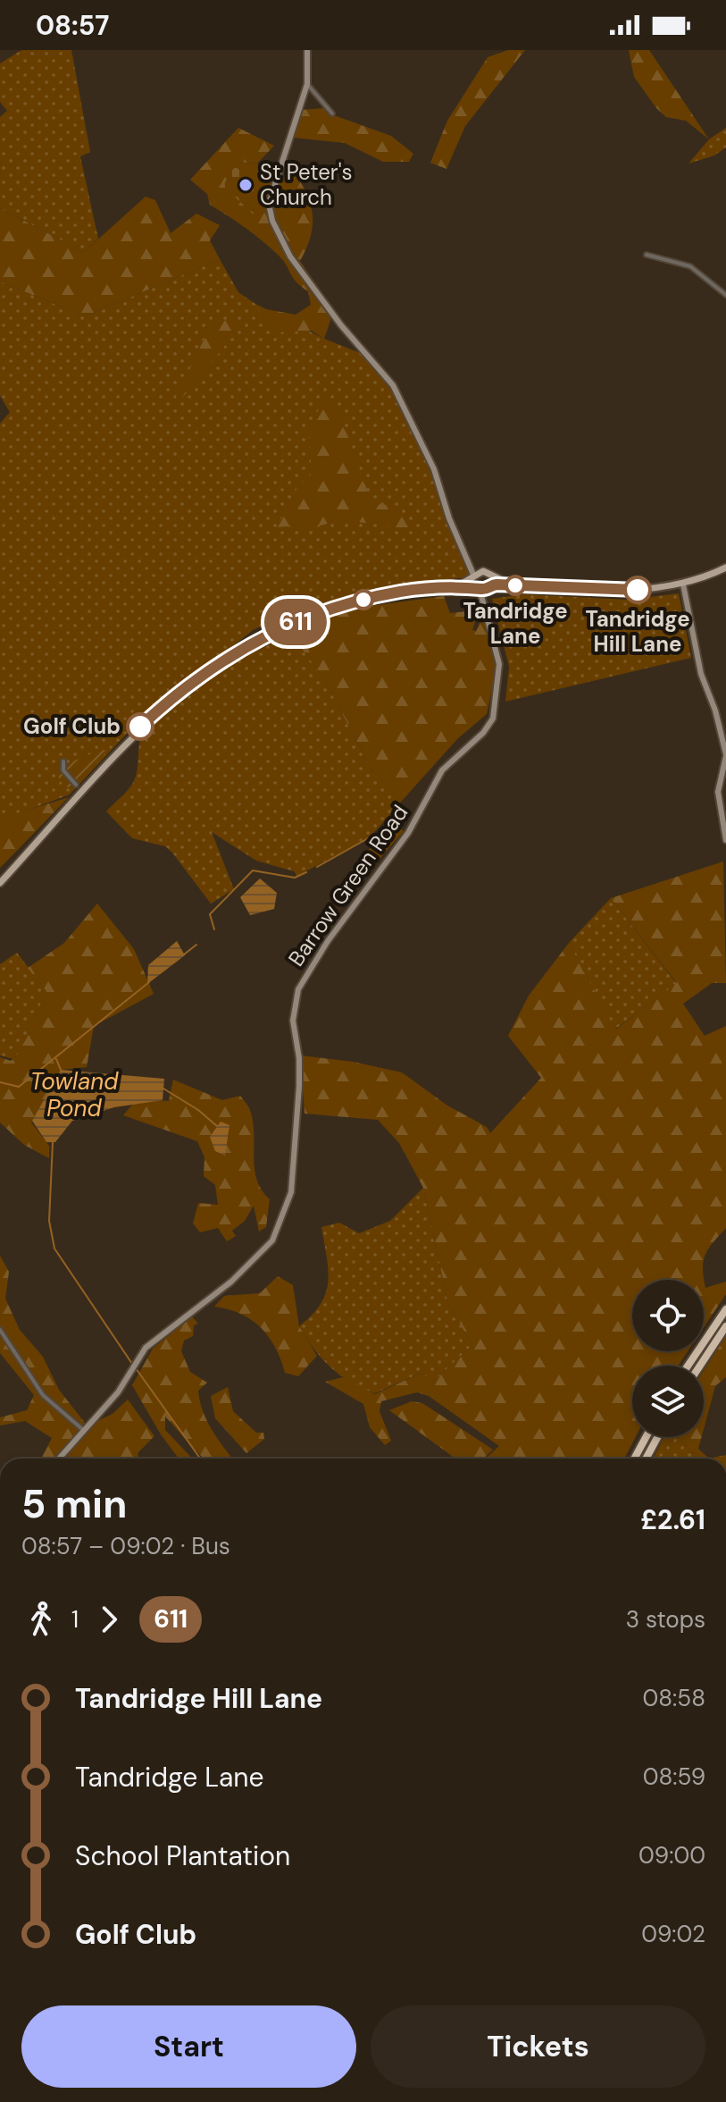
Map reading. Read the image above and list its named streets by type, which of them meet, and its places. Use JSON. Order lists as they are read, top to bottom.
{
  "streets": {
    "street": ["Barrow Green Road"]
  },
  "water": ["Towland Pond"],
  "places": [
    "St Peter's Church",
    "Tandridge Lane",
    "Tandridge Hill Lane",
    "Golf Club"
  ],
  "lines": ["bus line 611"],
  "page": {
    "status": "08:57",
    "on_map": "611",
    "heading": ["5 min", "08:57 – 09:02 · Bus", "£2.61"],
    "legs": ["1", "611", "3 stops"],
    "list": [
      {
        "name": "Tandridge Hill Lane",
        "value": "08:58"
      },
      {
        "name": "Tandridge Lane",
        "value": "08:59"
      },
      {
        "name": "School Plantation",
        "value": "09:00"
      },
      {
        "name": "Golf Club",
        "value": "09:02"
      }
    ],
    "buttons": ["Start", "Tickets"]
  }
}
